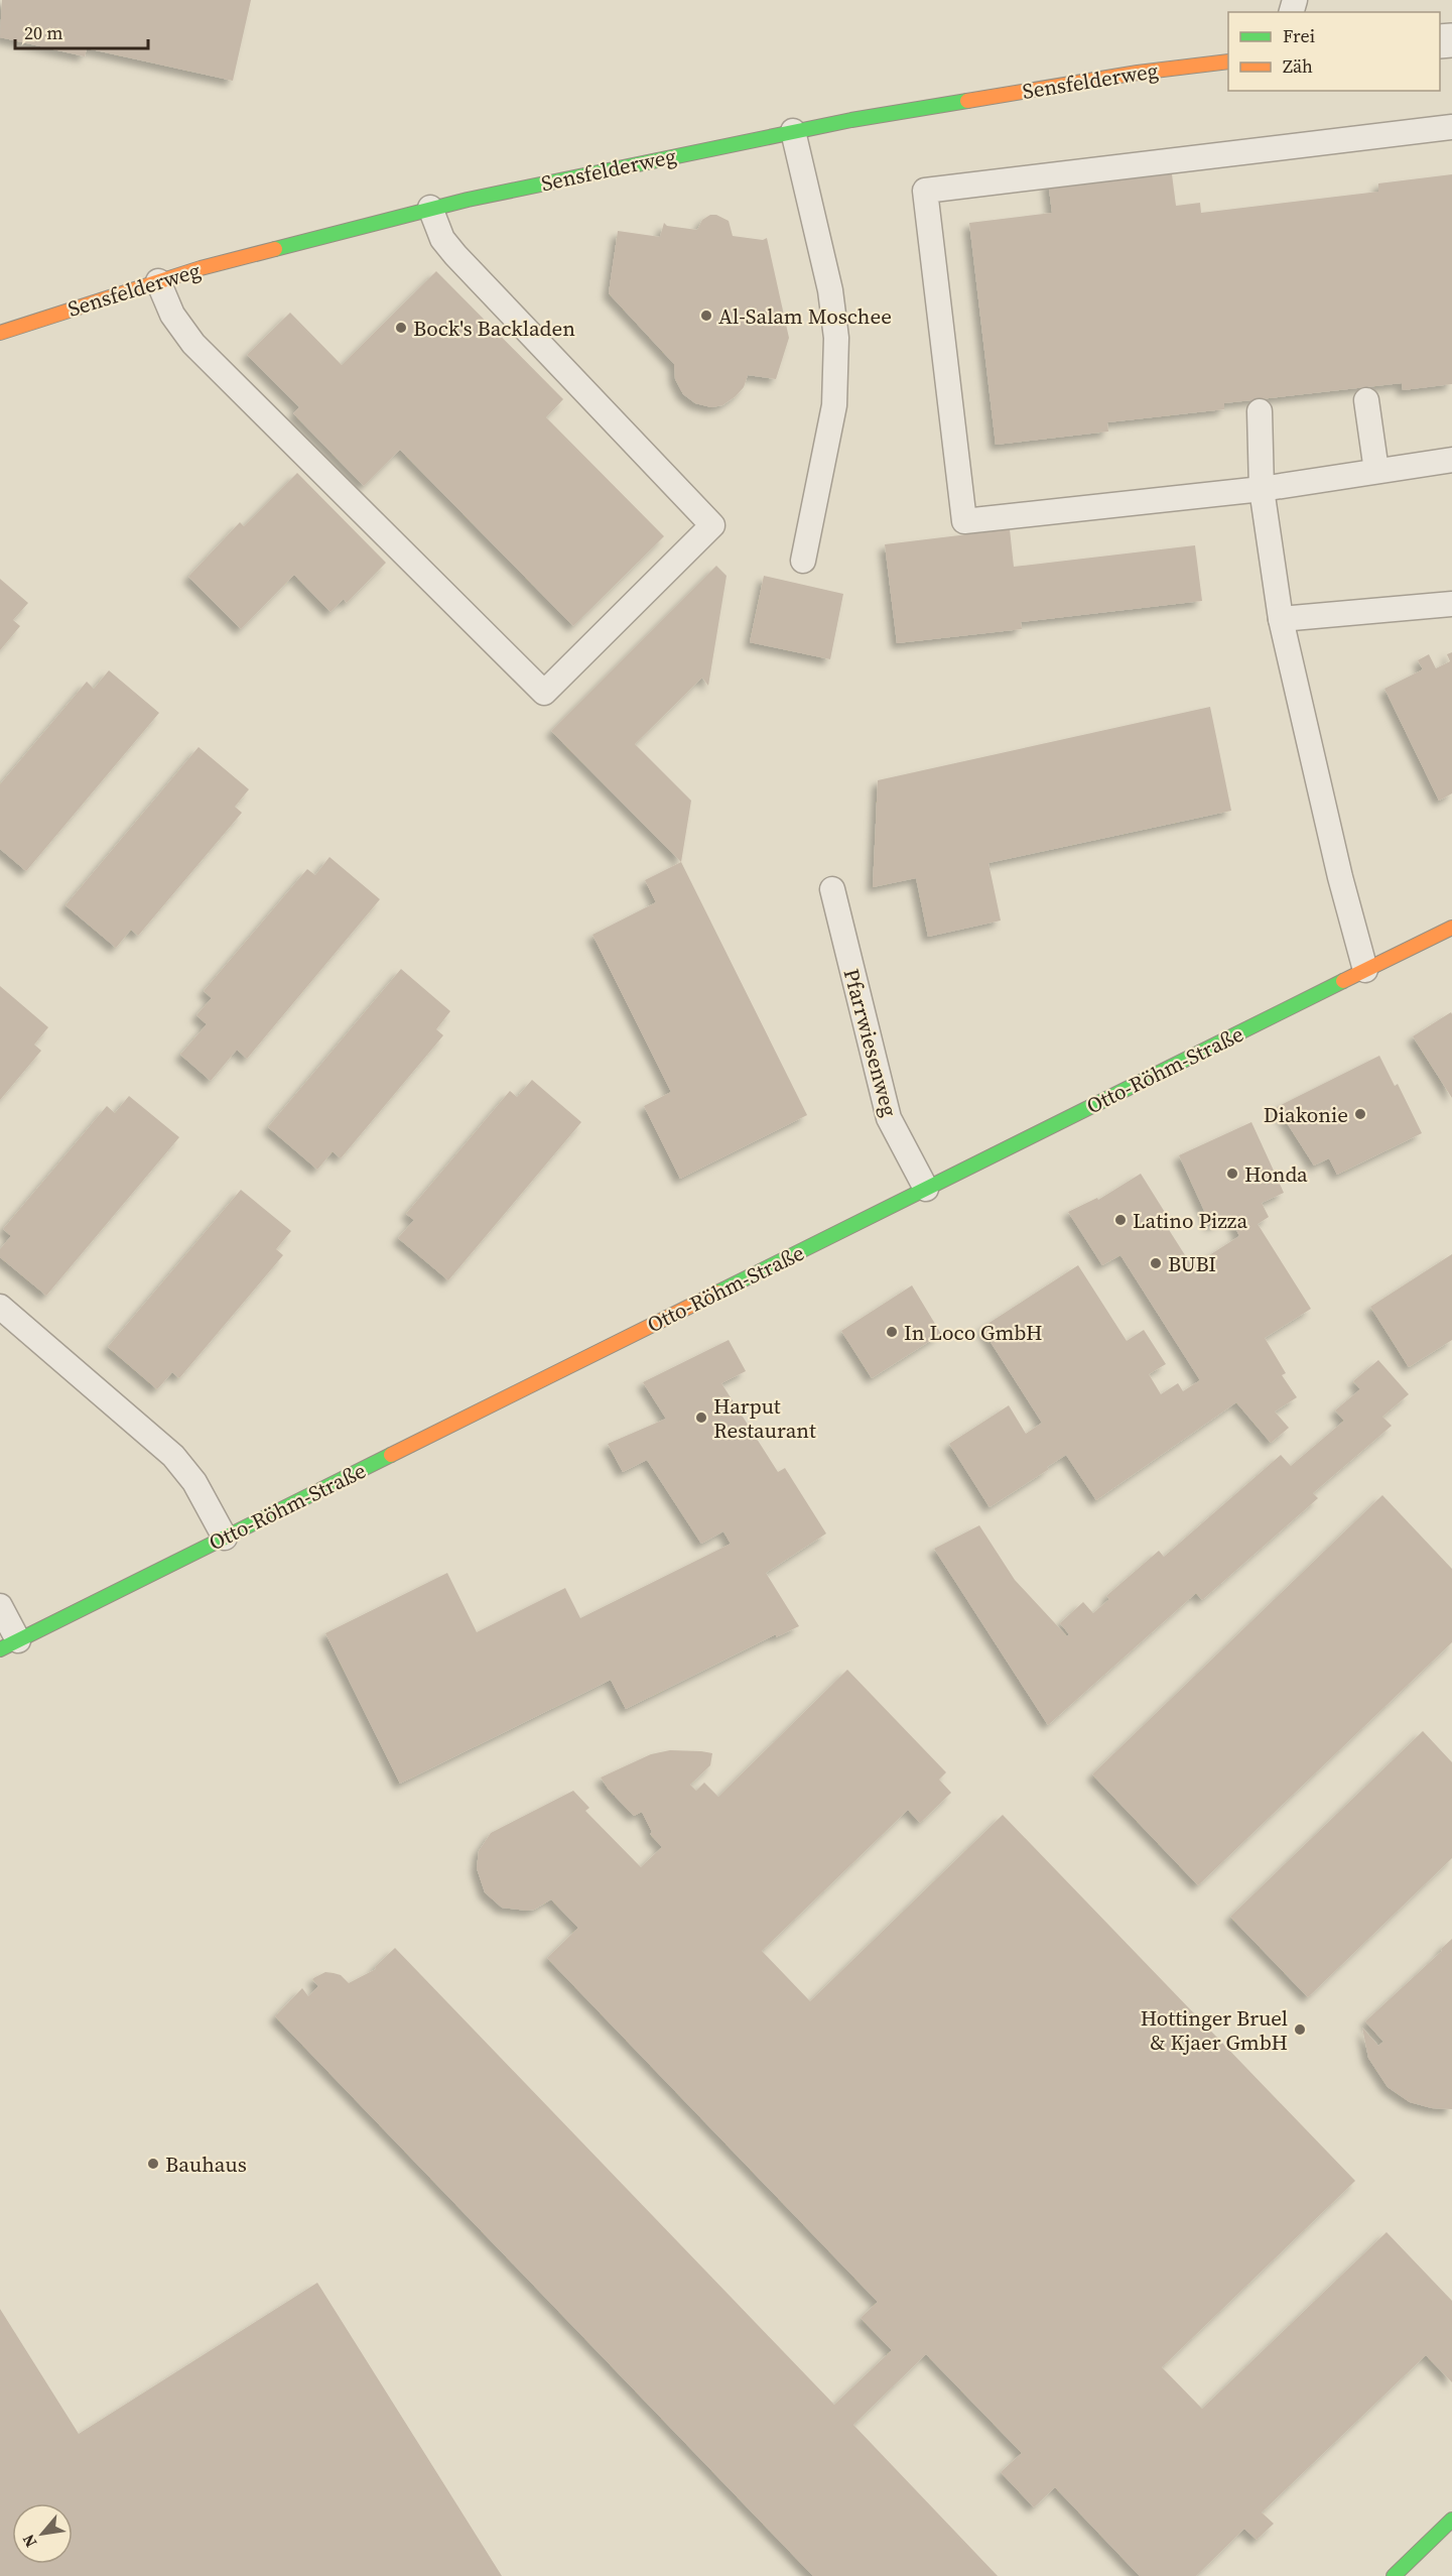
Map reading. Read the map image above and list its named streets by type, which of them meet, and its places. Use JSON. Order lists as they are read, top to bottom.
{
  "streets": {
    "street": ["Sensfelderweg", "Otto-Röhm-Straße"],
    "lane": ["Pfarrwiesenweg"]
  },
  "crossings": [
    ["Pfarrwiesenweg", "Otto-Röhm-Straße"]
  ],
  "places": [
    "Al-Salam Moschee",
    "Bock's Backladen",
    "Diakonie",
    "Honda",
    "Latino Pizza",
    "BUBI",
    "In Loco GmbH",
    "Harput Restaurant",
    "Hottinger Bruel & Kjaer GmbH",
    "Bauhaus"
  ],
  "legend": ["Frei", "Zäh"],
  "scale_bar": "20 m",
  "north": "bottom left"
}
